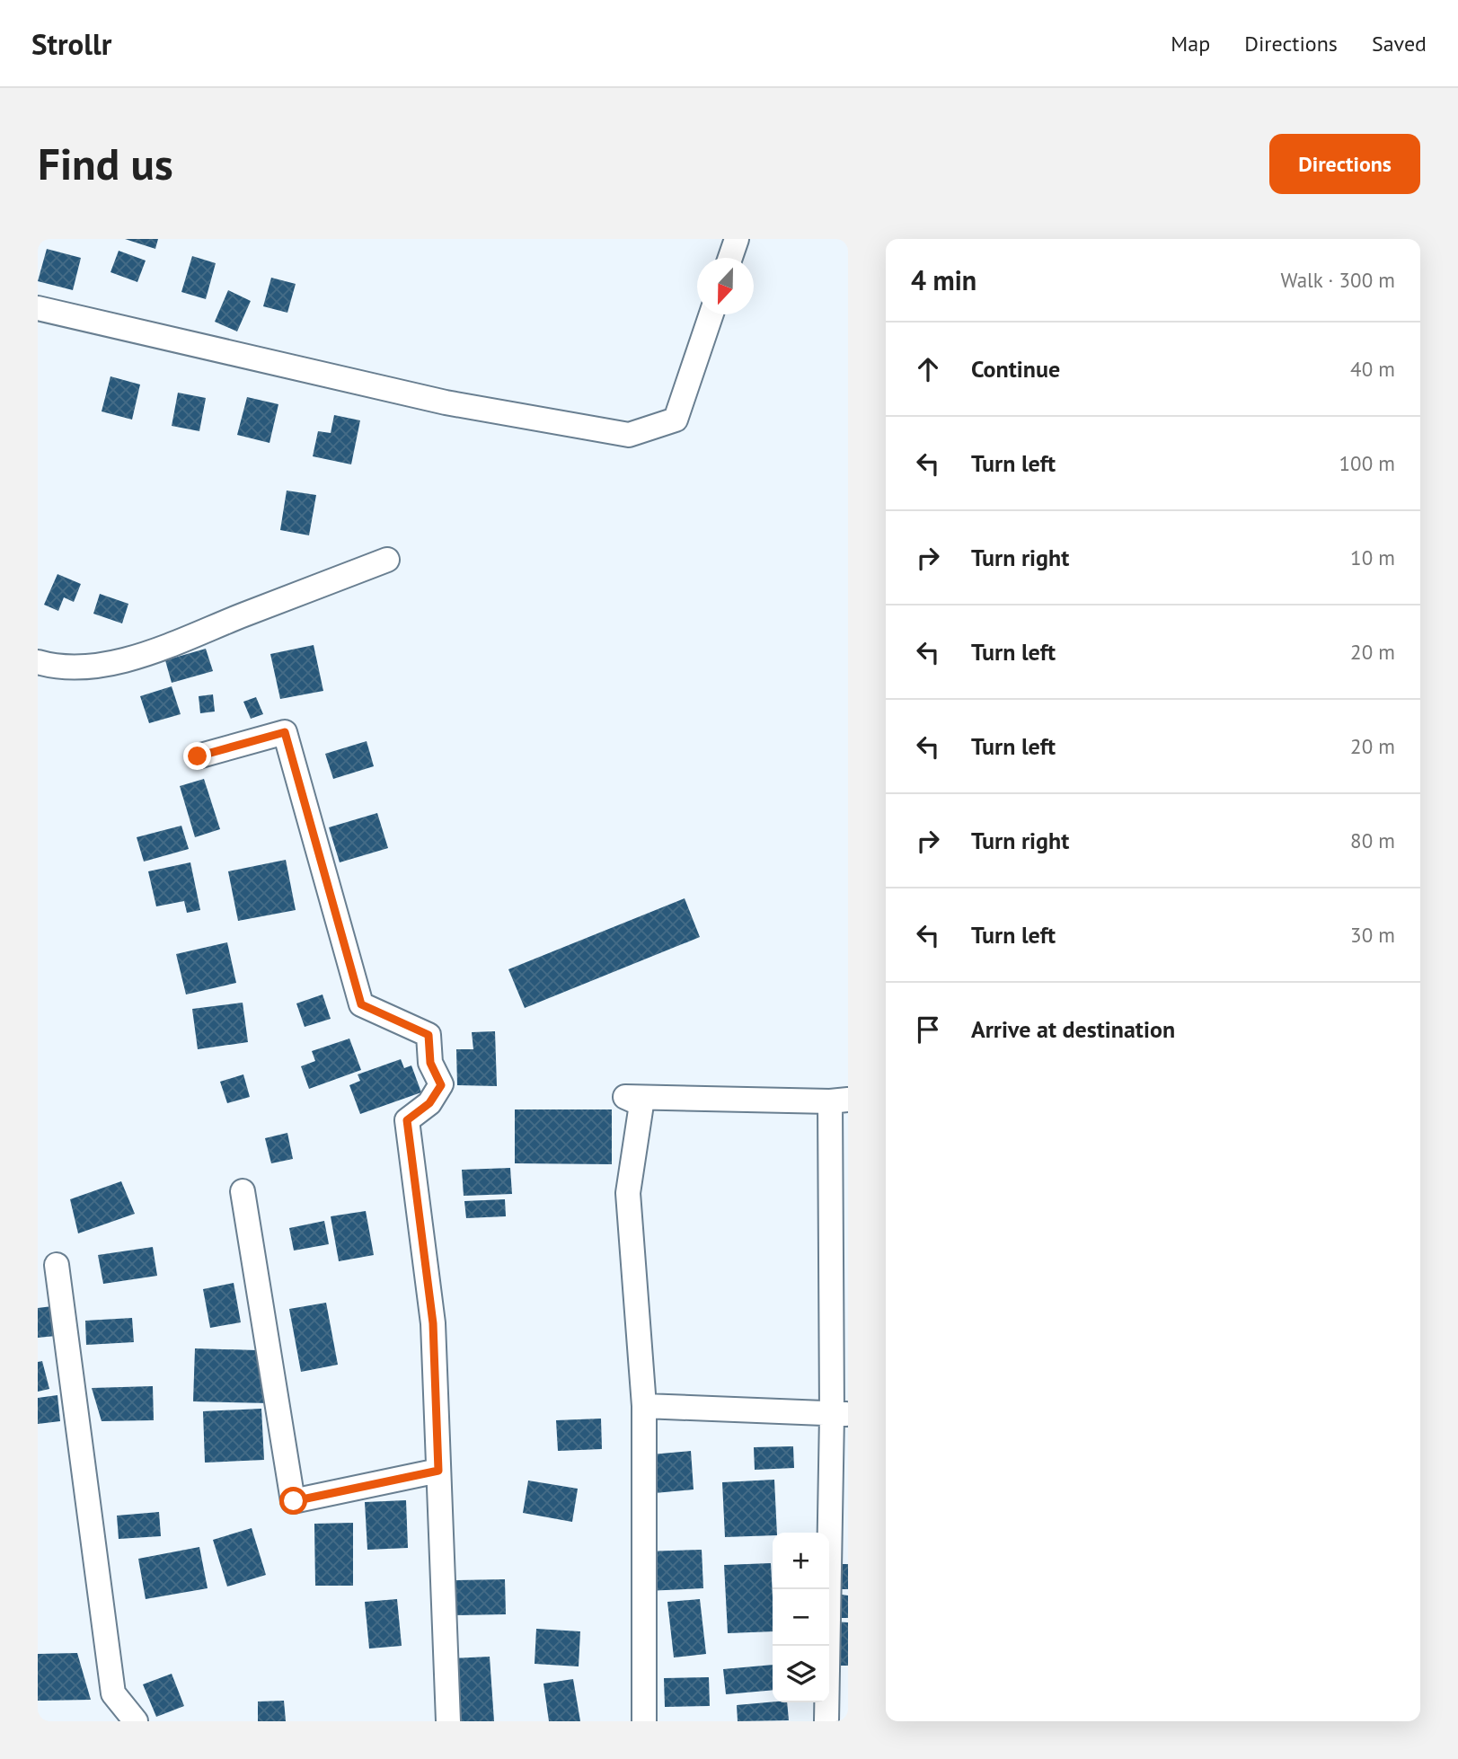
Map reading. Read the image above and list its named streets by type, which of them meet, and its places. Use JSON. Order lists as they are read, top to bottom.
{
  "north": "bottom",
  "page": {
    "header": "Strollr",
    "nav": ["Map", "Directions", "Saved"],
    "buttons": "Directions",
    "title": "Find us",
    "heading": ["4 min", "Walk · 300 m"],
    "list": [
      ["Continue", "40 m"],
      ["Turn left", "100 m"],
      ["Turn right", "10 m"],
      ["Turn left", "20 m"],
      ["Turn left", "20 m"],
      ["Turn right", "80 m"],
      ["Turn left", "30 m"],
      "Arrive at destination"
    ],
    "map_buttons": ["+", "−"]
  }
}
